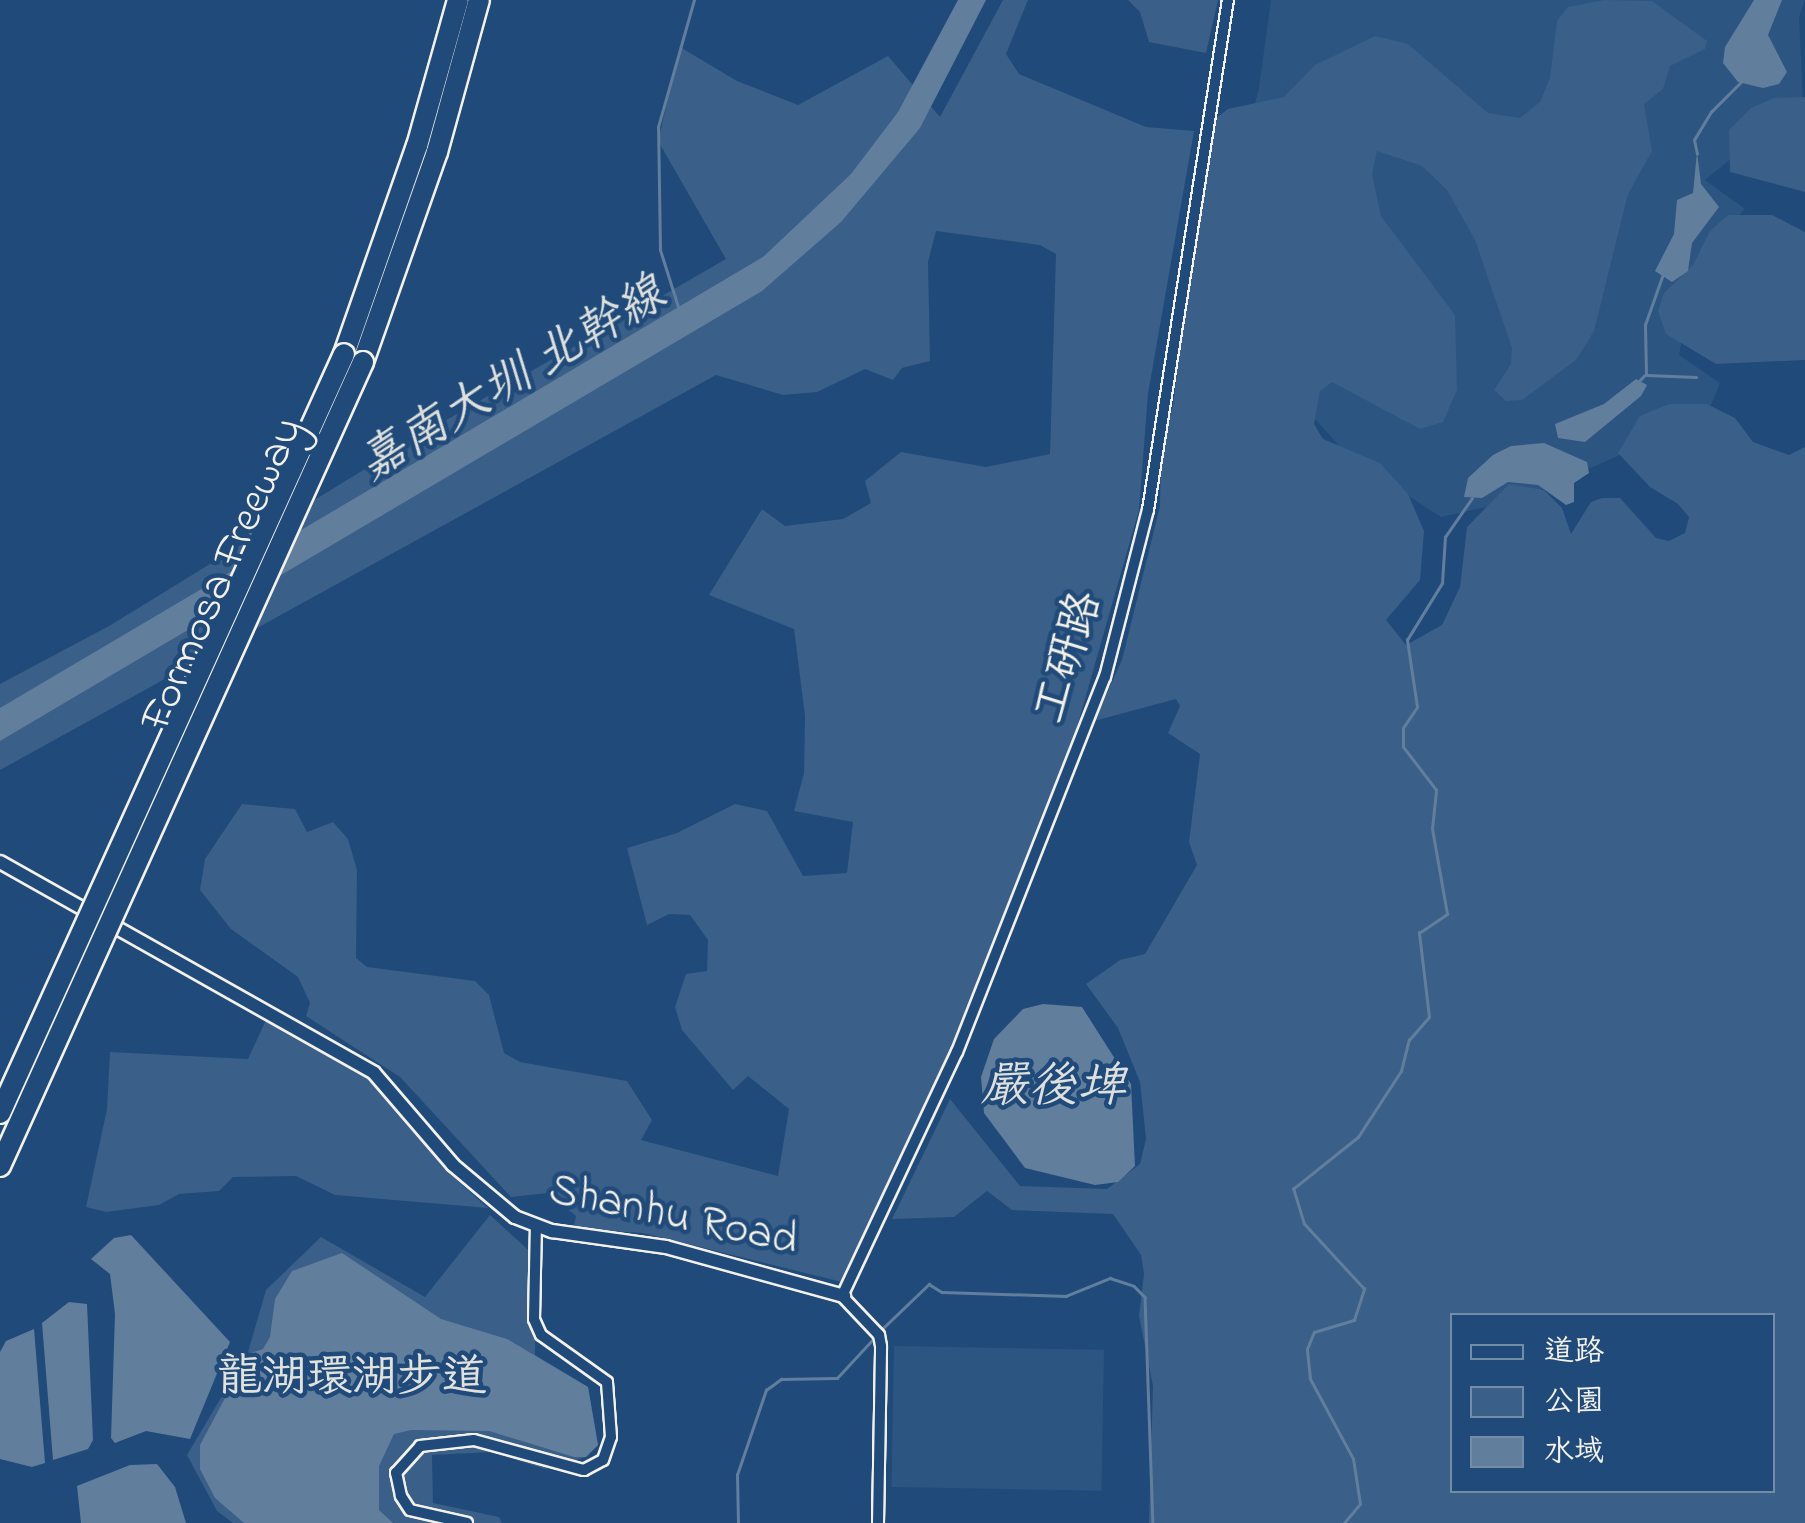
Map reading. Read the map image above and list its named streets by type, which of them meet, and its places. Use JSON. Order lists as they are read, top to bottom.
{
  "streets": {
    "highway": ["Formosa Freeway"],
    "street": ["工研路", "Shanhu Road"]
  },
  "crossings": [
    ["工研路", "Shanhu Road"]
  ],
  "water": ["嘉南大圳 北幹線", "嚴後埤"],
  "parks": ["龍湖環湖步道"],
  "legend": ["道路", "公園", "水域"]
}
